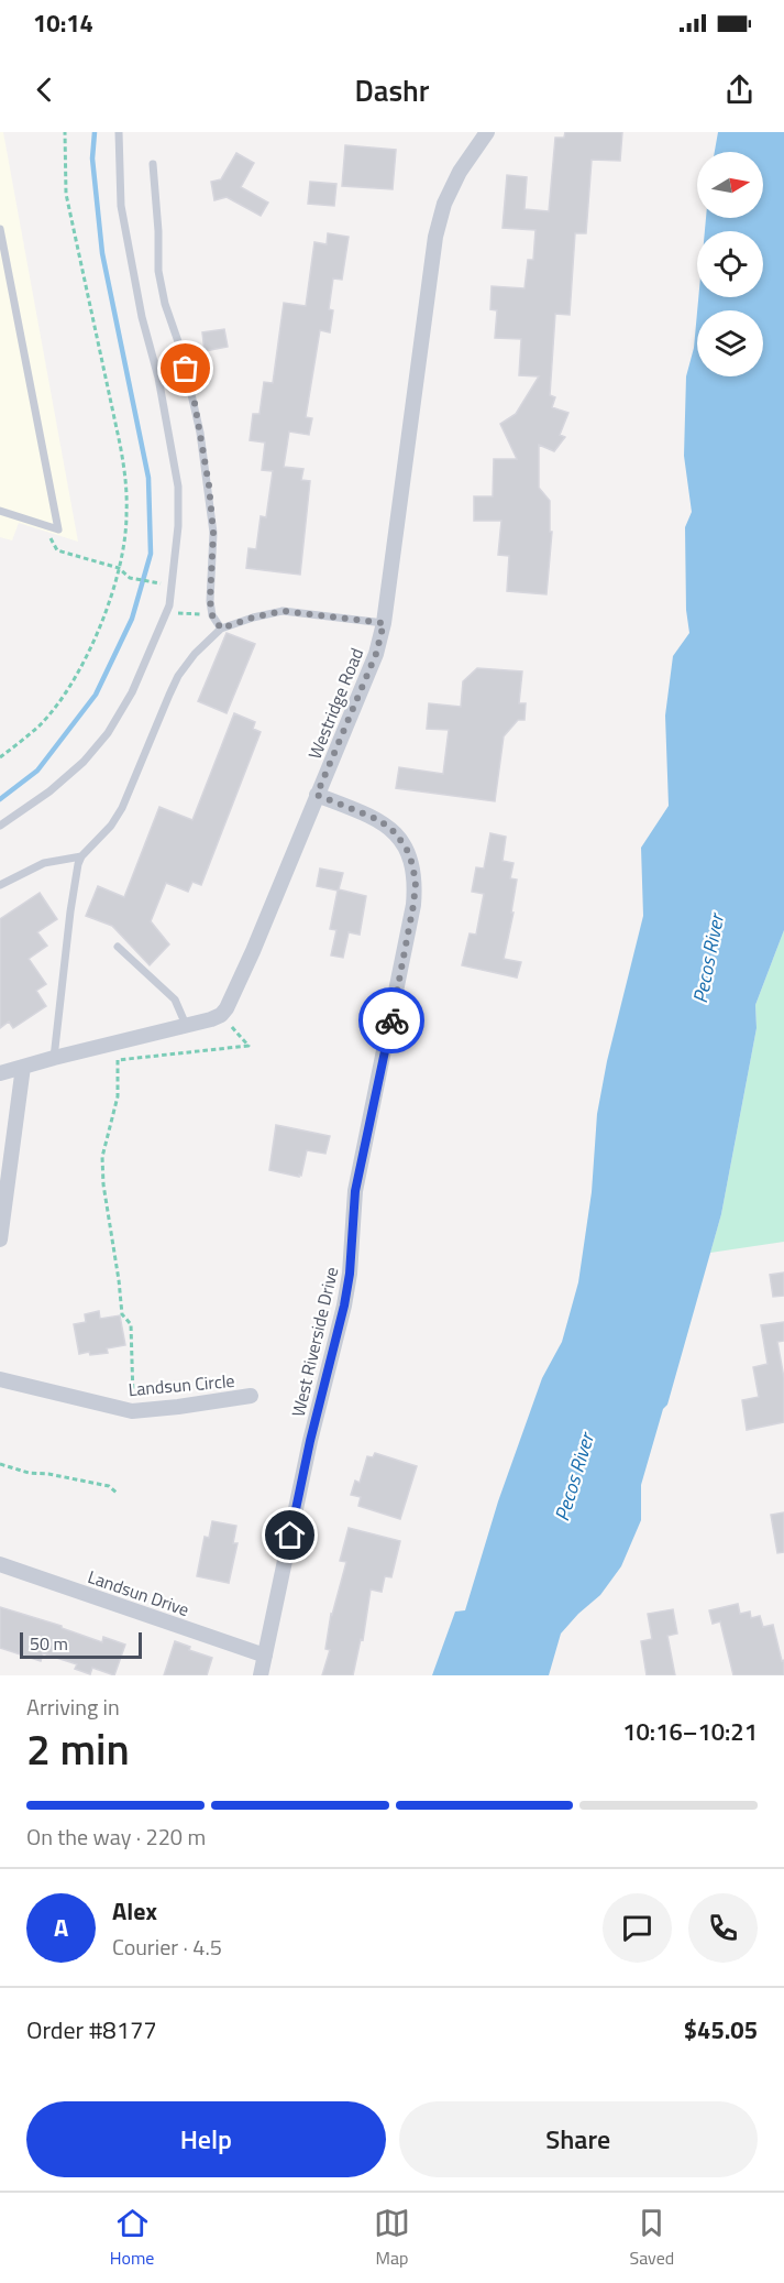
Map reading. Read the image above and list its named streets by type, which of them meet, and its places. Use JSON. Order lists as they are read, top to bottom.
{
  "streets": {
    "street": [
      "Westridge Road",
      "West Riverside Drive",
      "Landsun Circle",
      "Landsun Drive"
    ]
  },
  "crossings": [
    ["Westridge Road", "West Riverside Drive"],
    ["West Riverside Drive", "Landsun Drive"]
  ],
  "water": ["Pecos River"],
  "scale_bar": "50 m",
  "north": "right",
  "page": {
    "status": "10:14",
    "header": "Dashr",
    "scale": "50 m",
    "heading": ["2 min", "Arriving in", "10:16–10:21"],
    "panel": [
      "Alex",
      "Courier · 4.5",
      "Order #8177",
      "$45.05"
    ],
    "bar": "On the way · 220 m",
    "round": "A",
    "buttons": ["Help", "Share"],
    "tabs": ["Home", "Map", "Saved"]
  }
}
